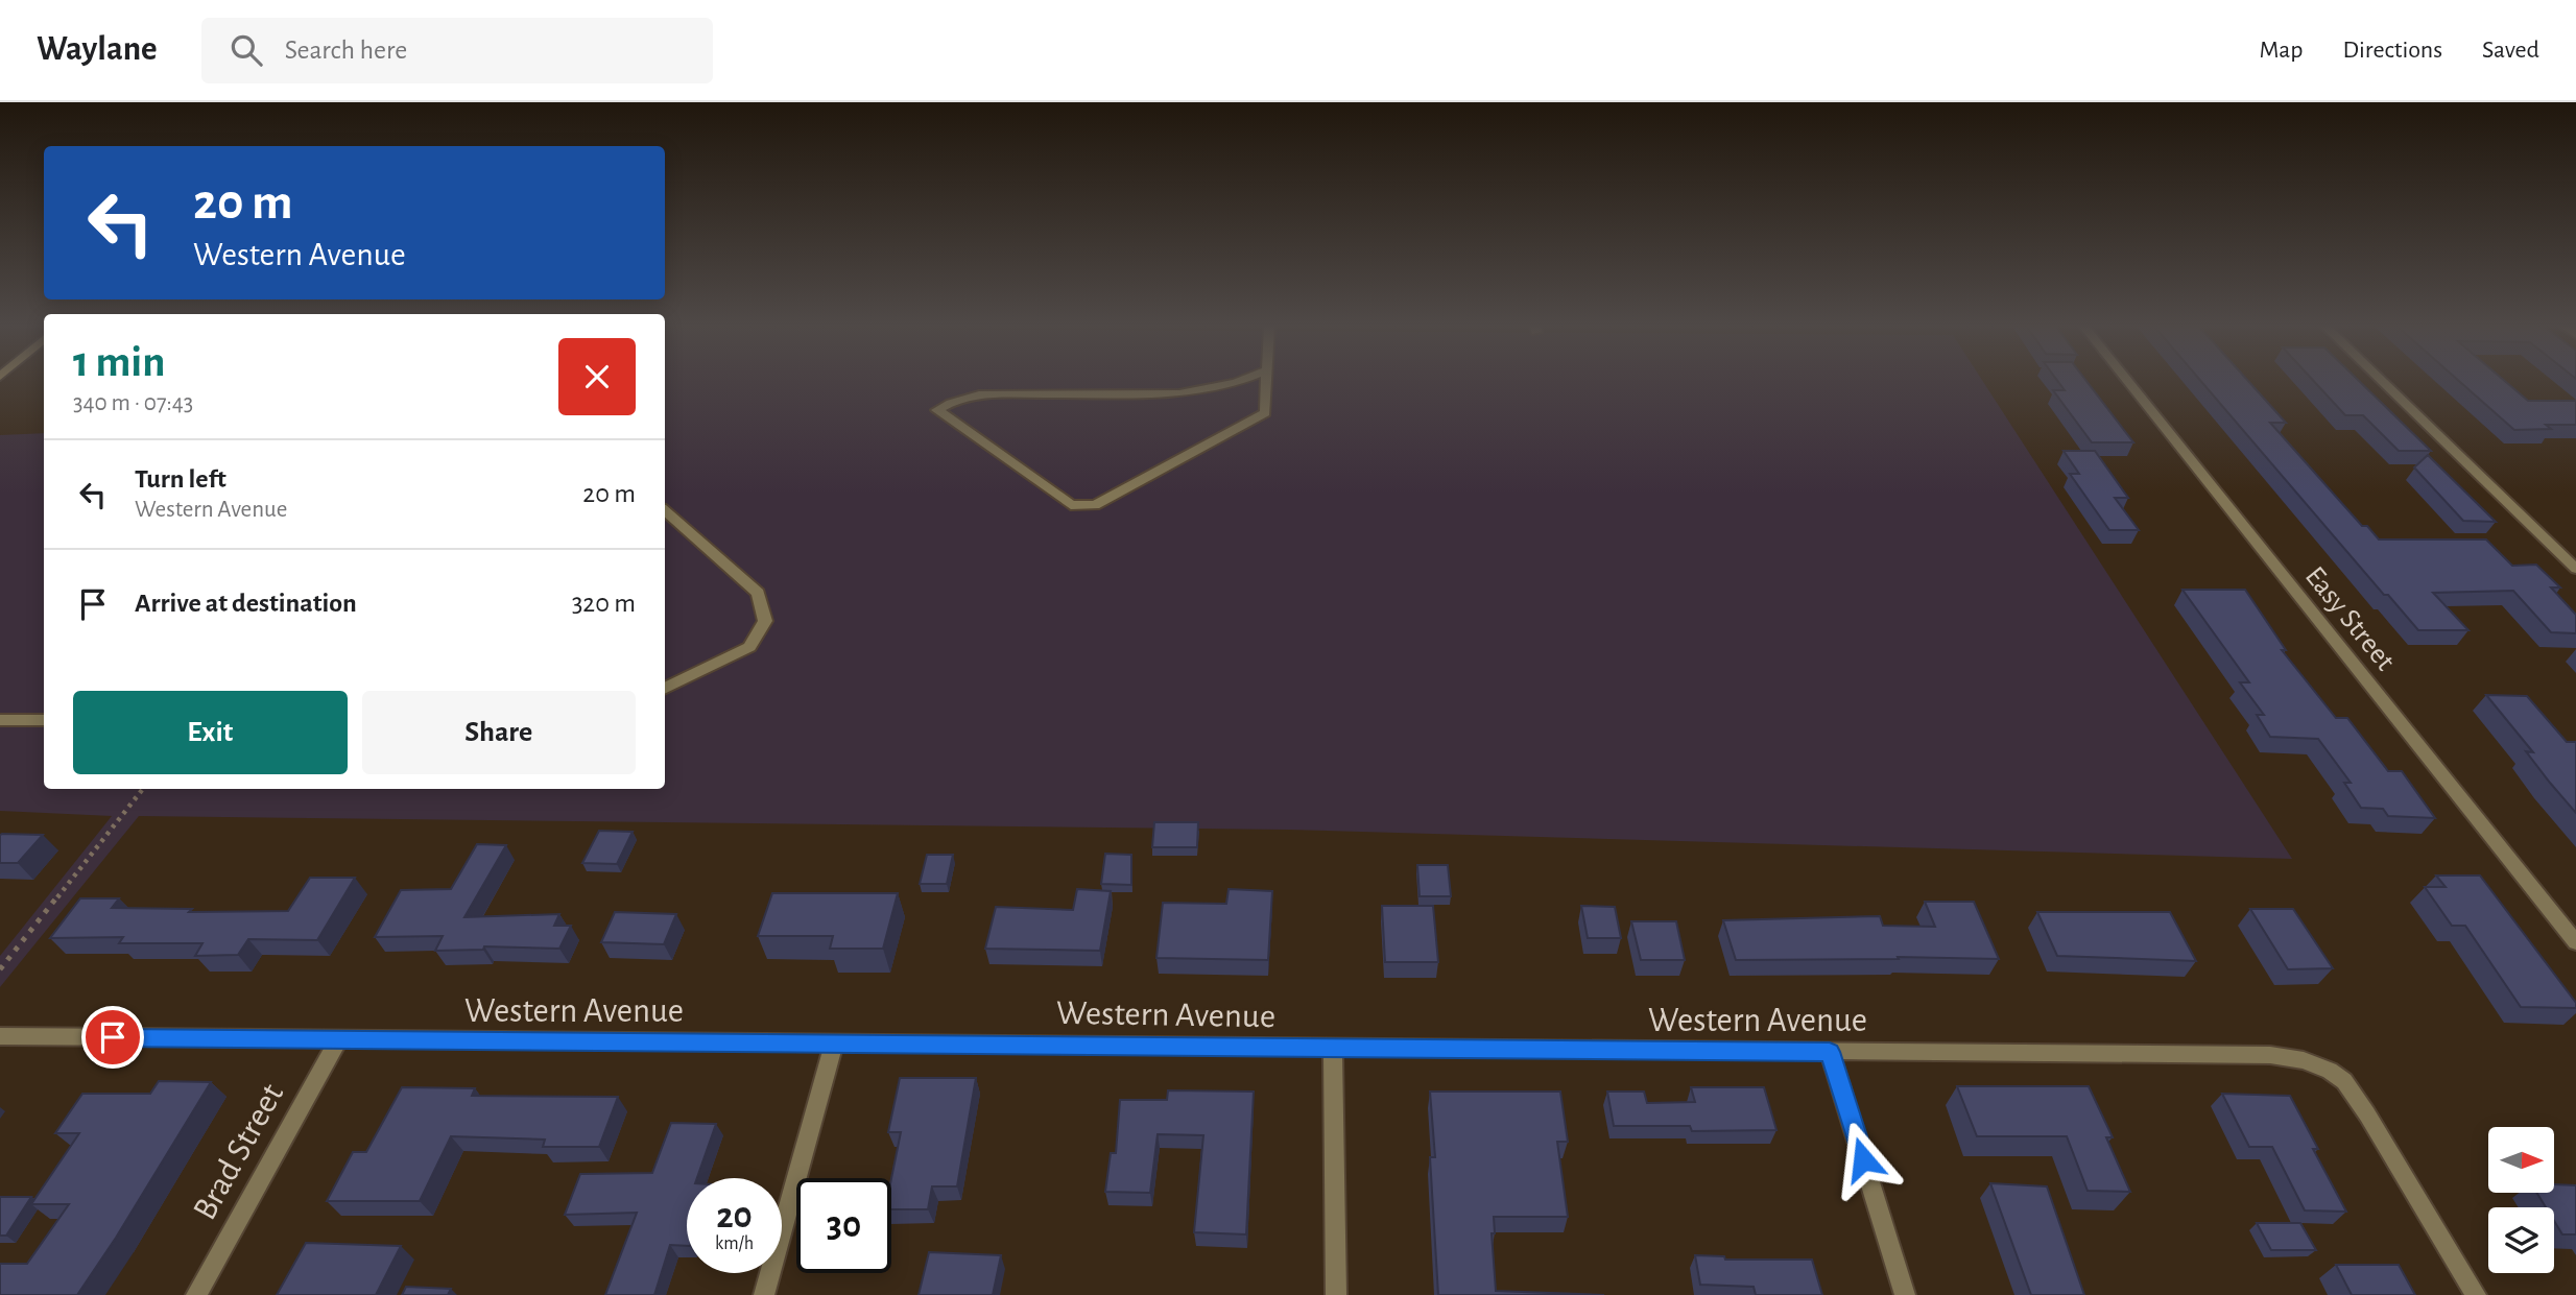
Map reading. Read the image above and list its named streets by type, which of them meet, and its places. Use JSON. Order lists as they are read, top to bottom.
{
  "streets": {
    "street": ["Easy Street", "Western Avenue", "Brad Street"]
  },
  "crossings": [
    ["Western Avenue", "Brad Street"]
  ],
  "north": "right",
  "page": {
    "header": "Waylane",
    "search": "Search here",
    "nav": ["Map", "Directions", "Saved"],
    "turn": ["20 m", "Western Avenue"],
    "heading": ["1 min", "340 m · 07:43"],
    "list": [
      {
        "name": "Turn left",
        "note": "Western Avenue",
        "value": "20 m"
      },
      {
        "name": "Arrive at destination",
        "value": "320 m"
      }
    ],
    "buttons": ["Exit", "Share"],
    "speed": "20 km/h",
    "limit": "30"
  }
}
